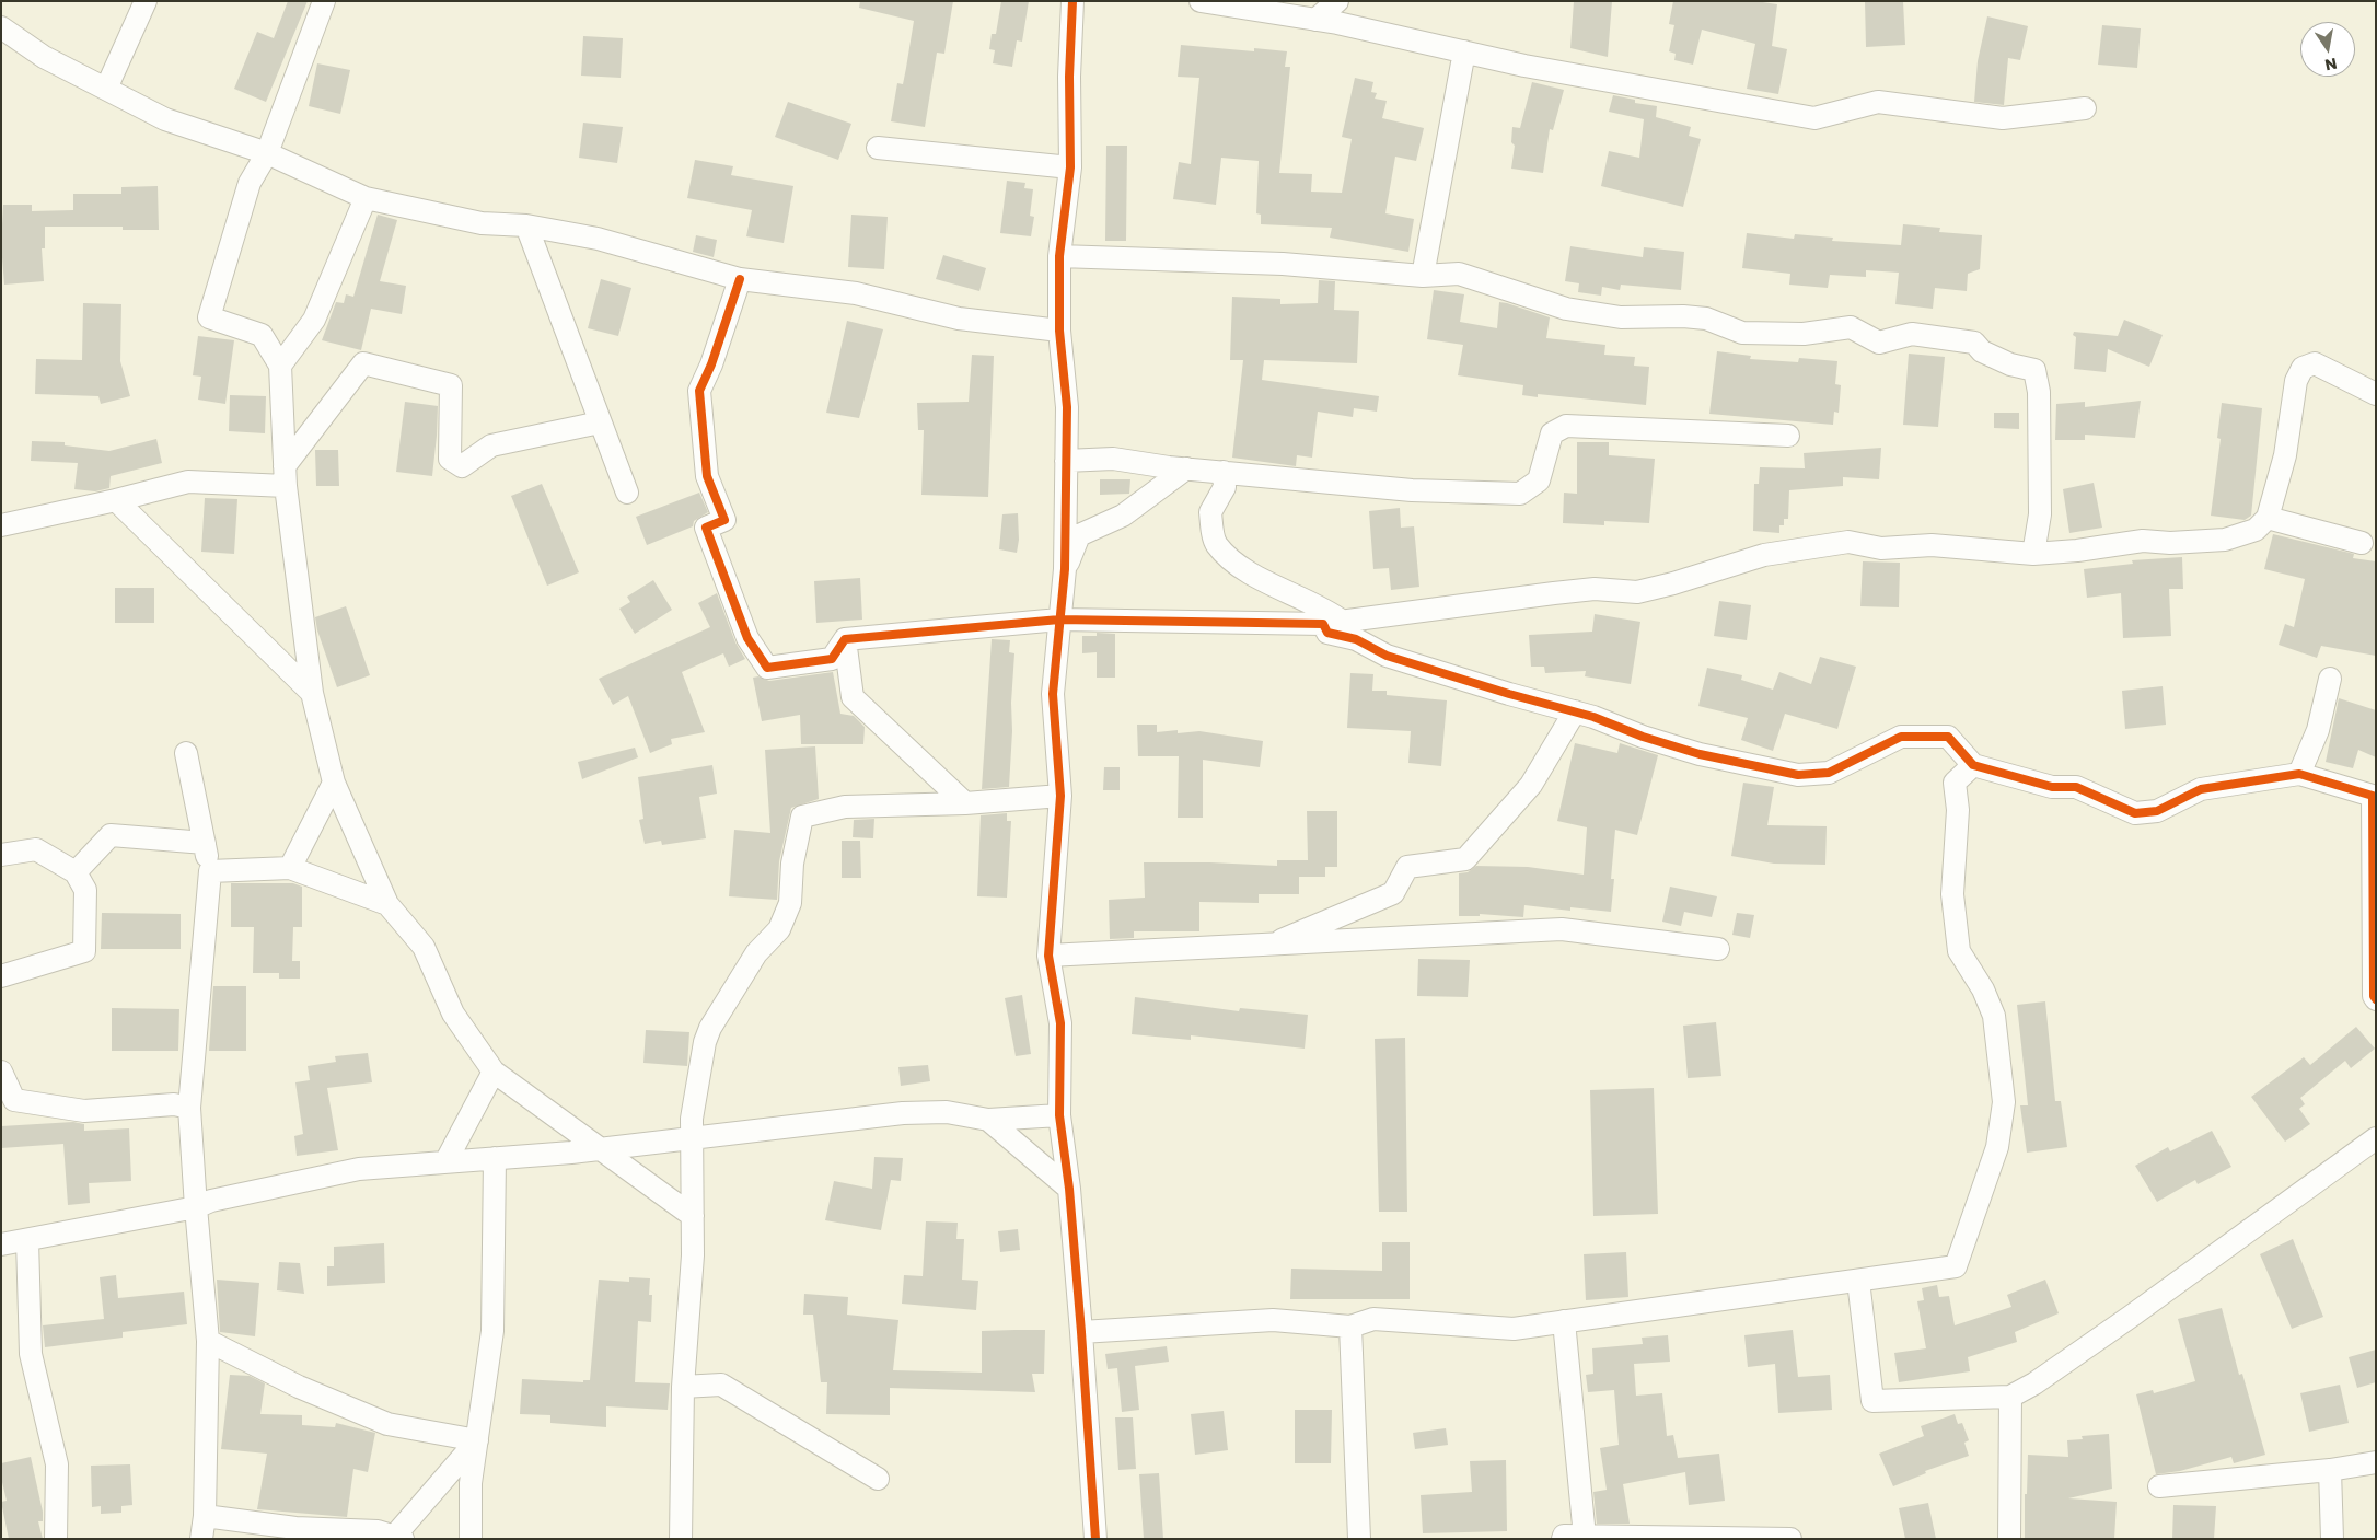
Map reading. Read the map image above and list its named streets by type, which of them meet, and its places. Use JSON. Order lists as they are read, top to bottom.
{
  "north": "bottom"
}
